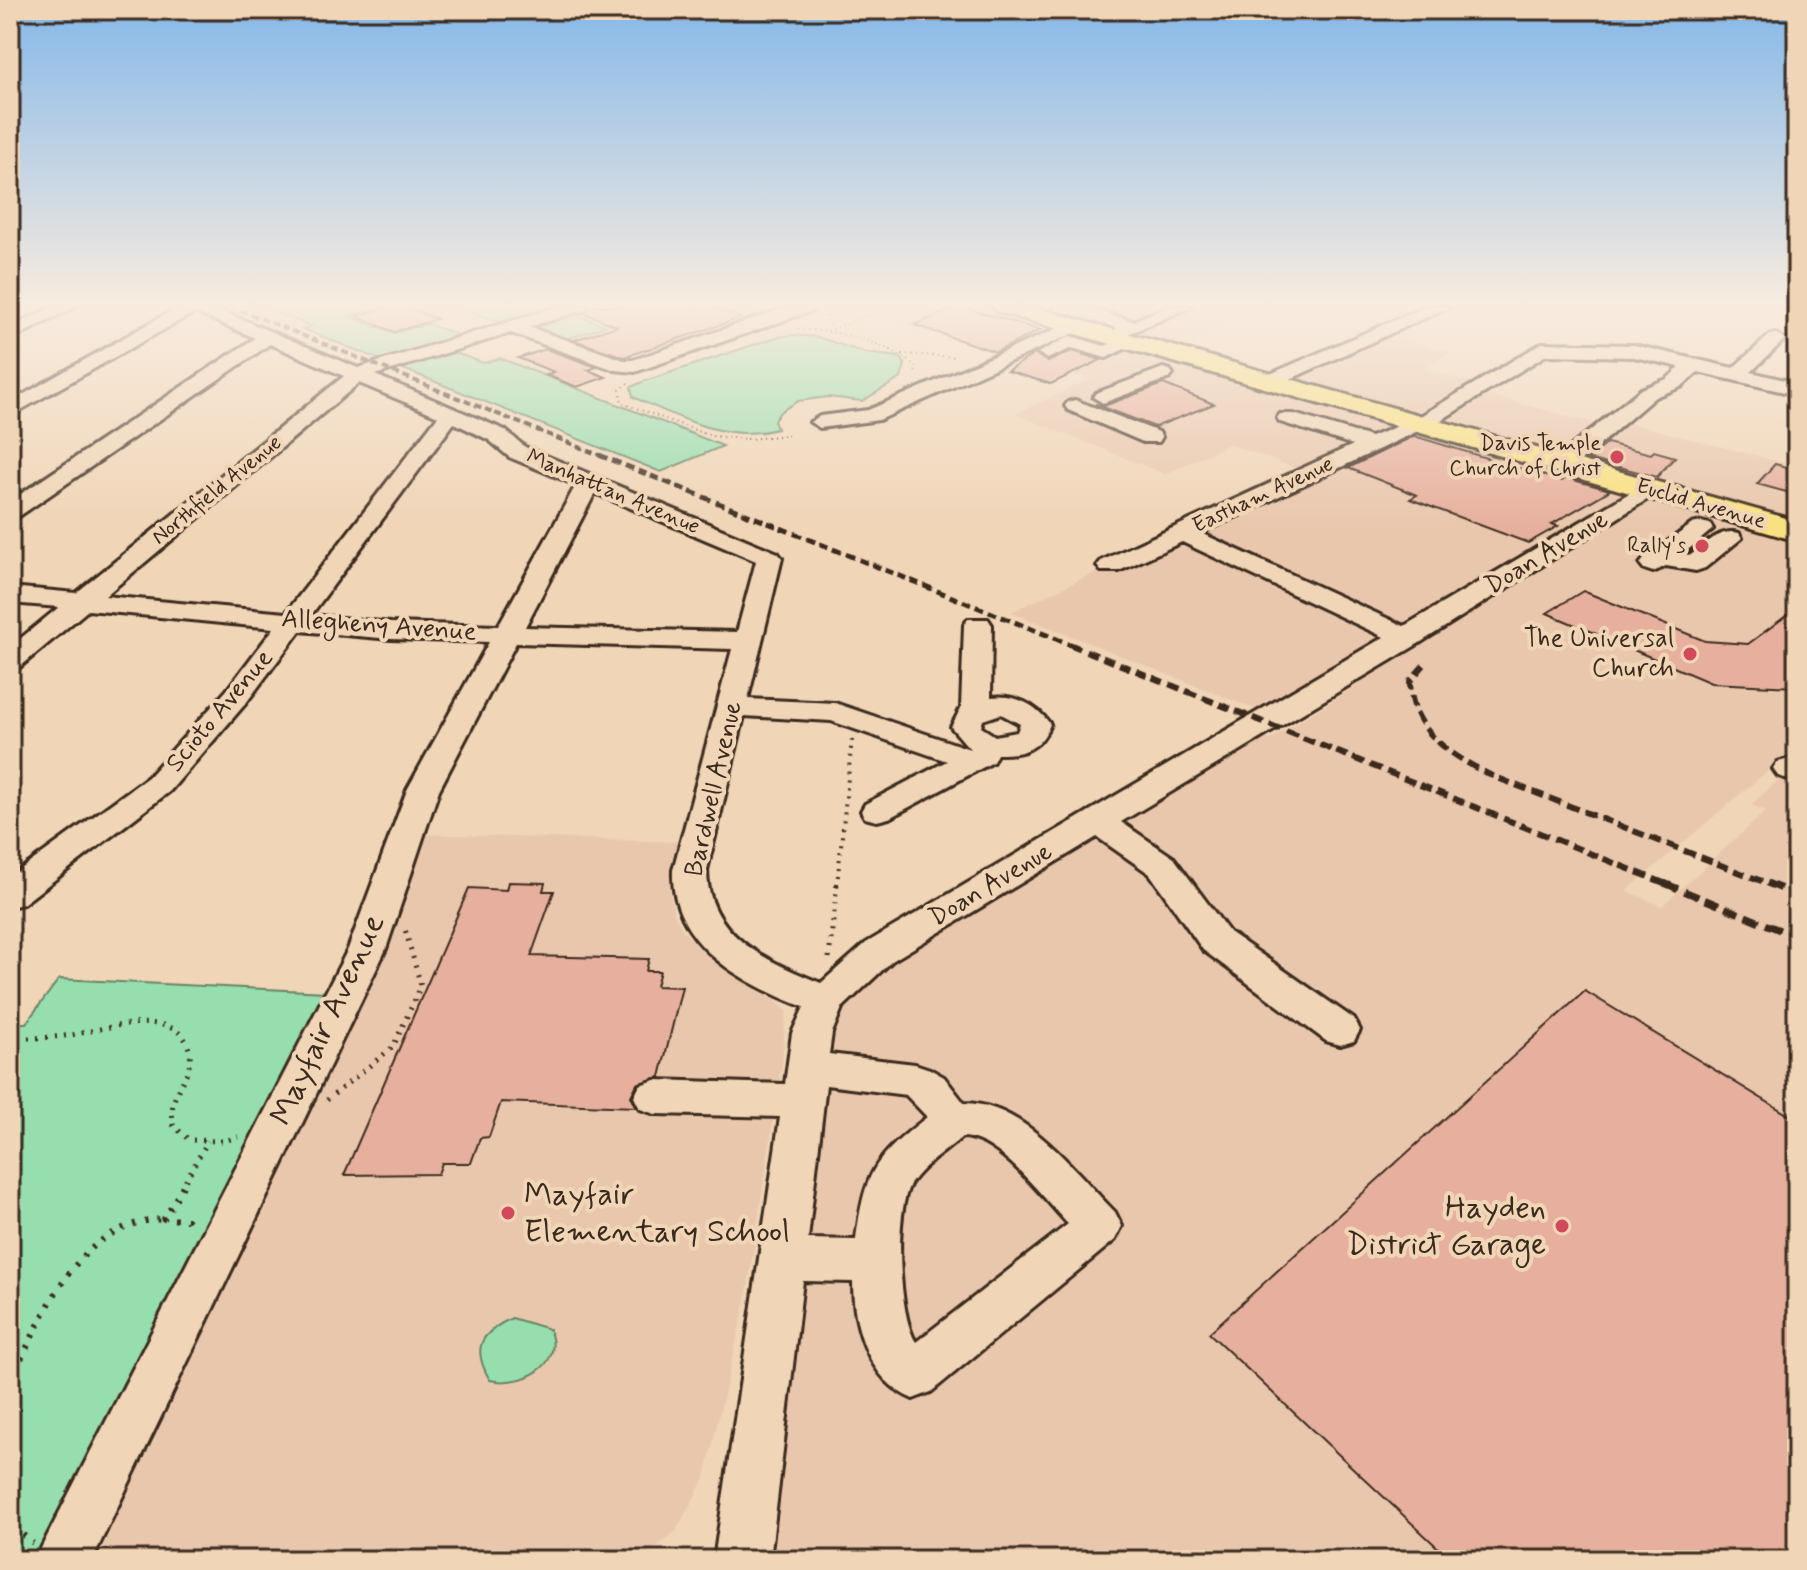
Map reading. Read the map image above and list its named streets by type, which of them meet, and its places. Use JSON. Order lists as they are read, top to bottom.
{
  "streets": {
    "main road": ["Euclid Avenue"],
    "street": [
      "Northfield Avenue",
      "Manhattan Avenue",
      "Eastham Avenue",
      "Doan Avenue",
      "Allegheny Avenue",
      "Scioto Avenue",
      "Bardwell Avenue",
      "Mayfair Avenue"
    ]
  },
  "crossings": [
    ["Northfield Avenue", "Allegheny Avenue"],
    ["Manhattan Avenue", "Scioto Avenue"],
    ["Manhattan Avenue", "Bardwell Avenue"],
    ["Manhattan Avenue", "Mayfair Avenue"],
    ["Eastham Avenue", "Euclid Avenue"],
    ["Euclid Avenue", "Doan Avenue"],
    ["Doan Avenue", "Bardwell Avenue"],
    ["Allegheny Avenue", "Scioto Avenue"],
    ["Allegheny Avenue", "Bardwell Avenue"],
    ["Allegheny Avenue", "Mayfair Avenue"]
  ],
  "places": [
    "Davis Temple Church of Christ",
    "Rally's",
    "The Universal Church",
    "Mayfair Elementary School",
    "Hayden District Garage"
  ]
}
